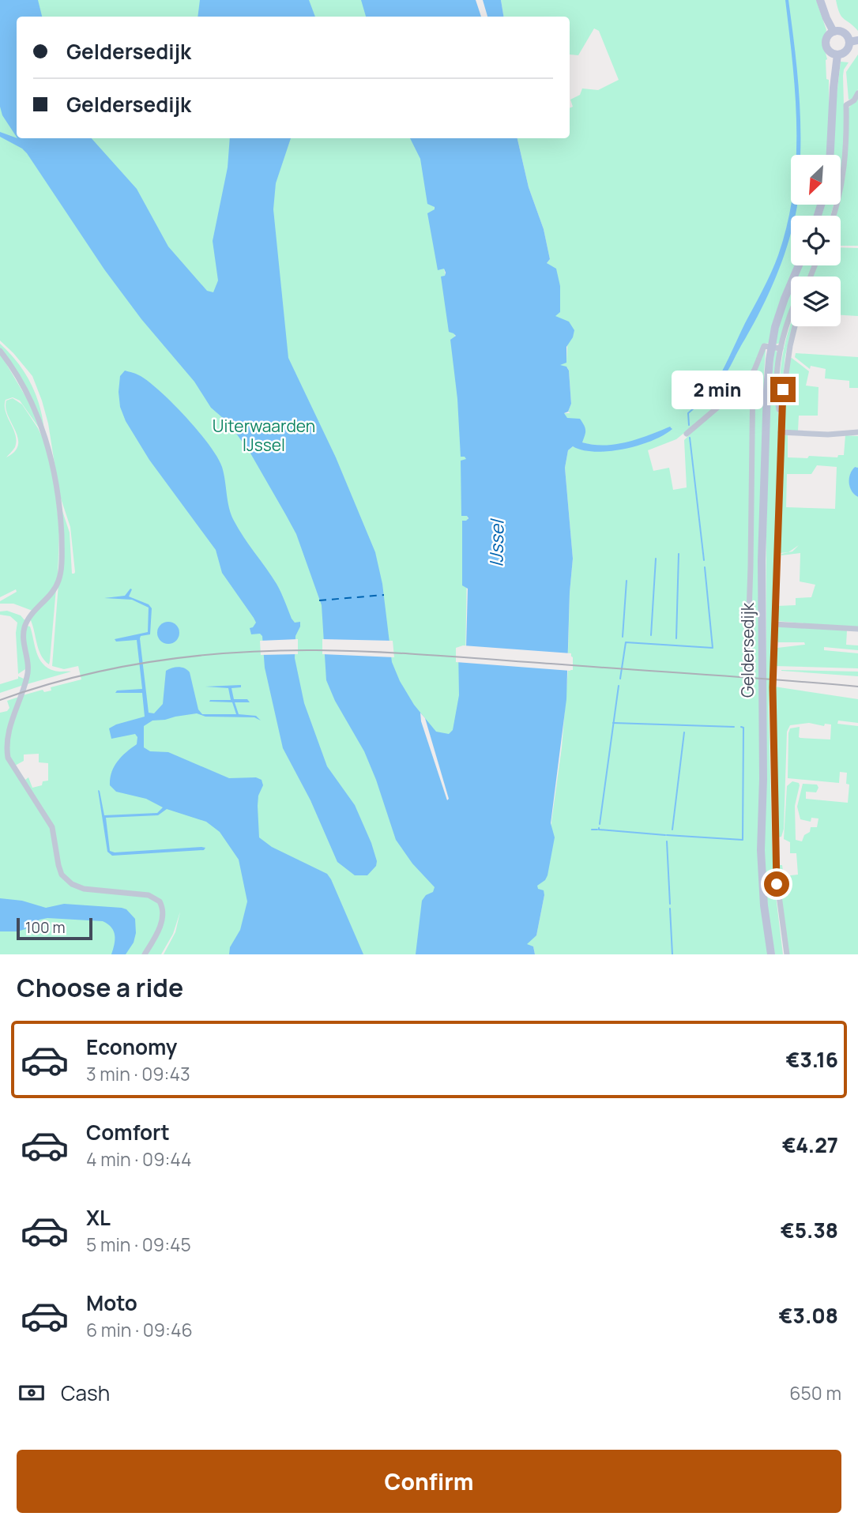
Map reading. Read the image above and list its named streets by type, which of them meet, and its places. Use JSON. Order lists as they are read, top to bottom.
{
  "streets": {
    "main road": ["Geldersedijk"]
  },
  "water": ["IJssel"],
  "parks": ["Uiterwaarden IJssel"],
  "scale_bar": "100 m",
  "north": "bottom left",
  "page": {
    "banner": ["Geldersedijk", "Geldersedijk"],
    "bubble": "2 min",
    "scale": "100 m",
    "heading": "Choose a ride",
    "list": [
      {
        "name": "Economy",
        "note": "3 min · 09:43",
        "value": "€3.16"
      },
      {
        "name": "Comfort",
        "note": "4 min · 09:44",
        "value": "€4.27"
      },
      {
        "name": "XL",
        "note": "5 min · 09:45",
        "value": "€5.38"
      },
      {
        "name": "Moto",
        "note": "6 min · 09:46",
        "value": "€3.08"
      }
    ],
    "pay": ["Cash", "650 m"],
    "buttons": "Confirm"
  }
}
